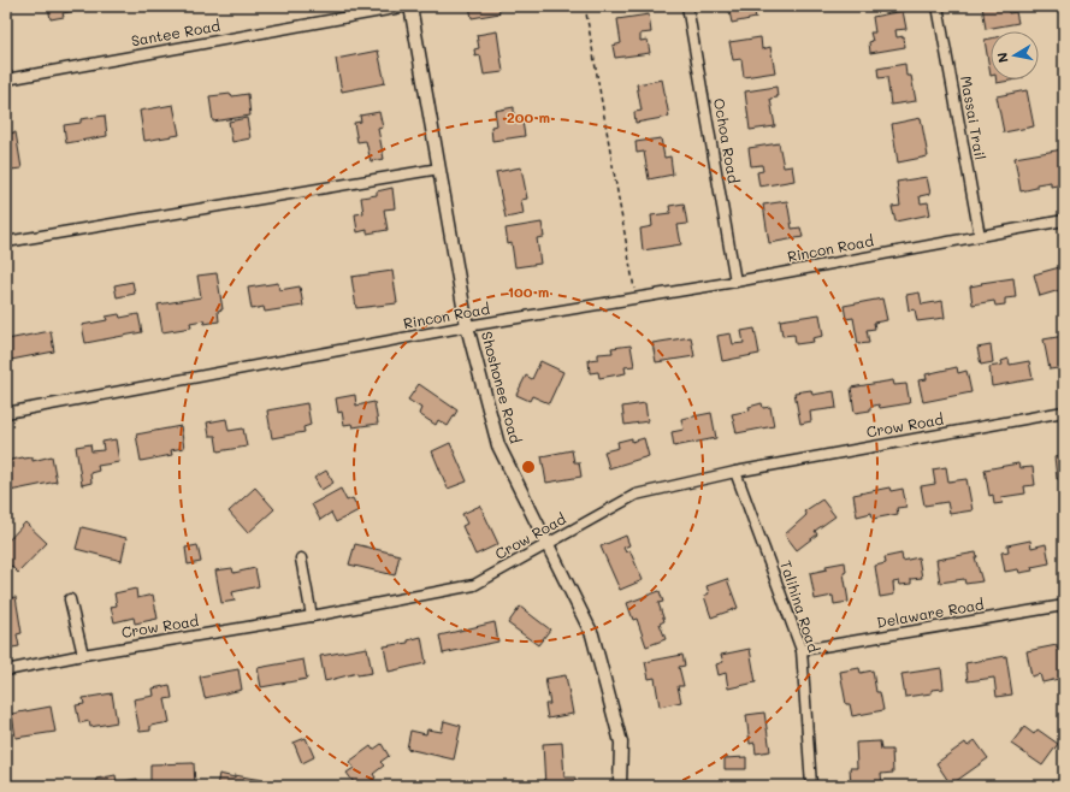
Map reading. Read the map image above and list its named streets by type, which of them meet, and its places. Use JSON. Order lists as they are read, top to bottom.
{
  "streets": {
    "street": [
      "Santee Road",
      "Massai Trail",
      "Ochoa Road",
      "Rincon Road",
      "Shoshonee Road",
      "Crow Road",
      "Talihina Road",
      "Delaware Road"
    ]
  },
  "crossings": [
    ["Santee Road", "Shoshonee Road"],
    ["Massai Trail", "Rincon Road"],
    ["Ochoa Road", "Rincon Road"],
    ["Rincon Road", "Shoshonee Road"],
    ["Shoshonee Road", "Crow Road"],
    ["Crow Road", "Talihina Road"],
    ["Talihina Road", "Delaware Road"]
  ],
  "north": "left",
  "rings": ["200 m", "100 m"]
}
